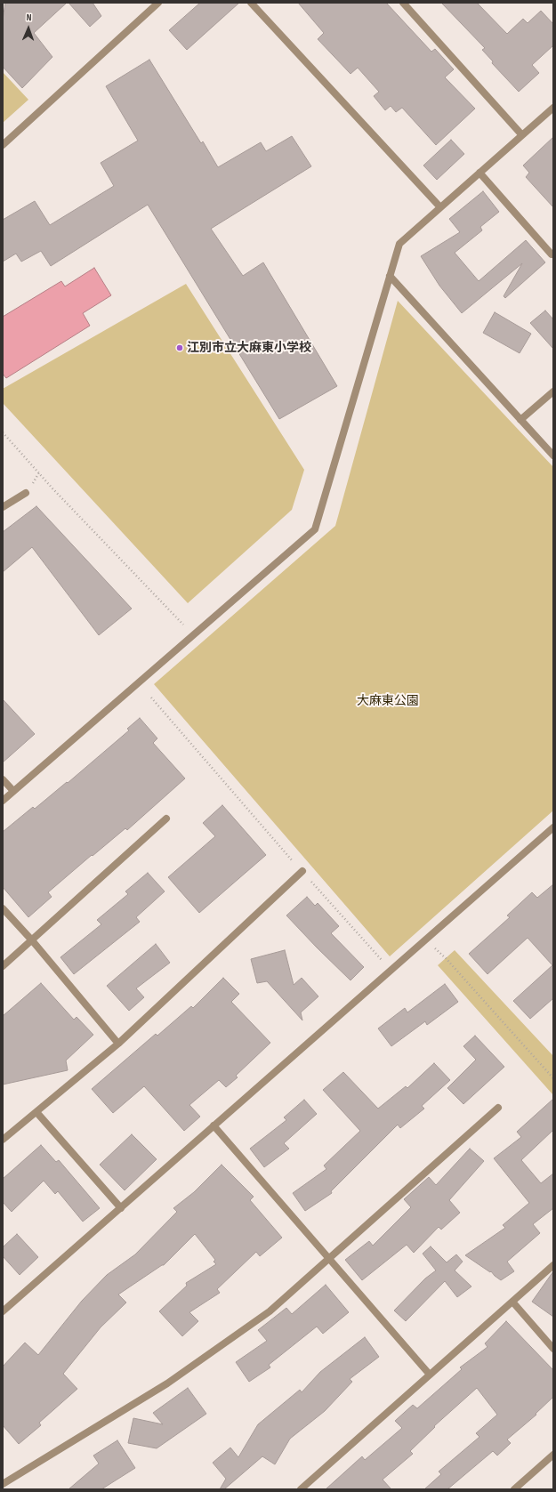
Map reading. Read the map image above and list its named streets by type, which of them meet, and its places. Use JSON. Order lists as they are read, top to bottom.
{
  "parks": ["大麻東公園"],
  "places": ["江別市立大麻東小学校"],
  "north": "top"
}
